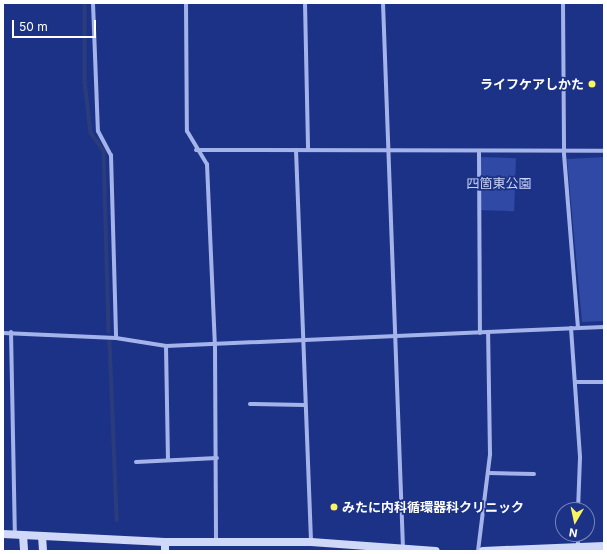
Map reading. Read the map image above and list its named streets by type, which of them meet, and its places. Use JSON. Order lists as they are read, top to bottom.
{
  "parks": ["四箇東公園"],
  "places": ["ライフケアしかた", "みたに内科循環器科クリニック"],
  "scale_bar": "50 m",
  "north": "bottom"
}
